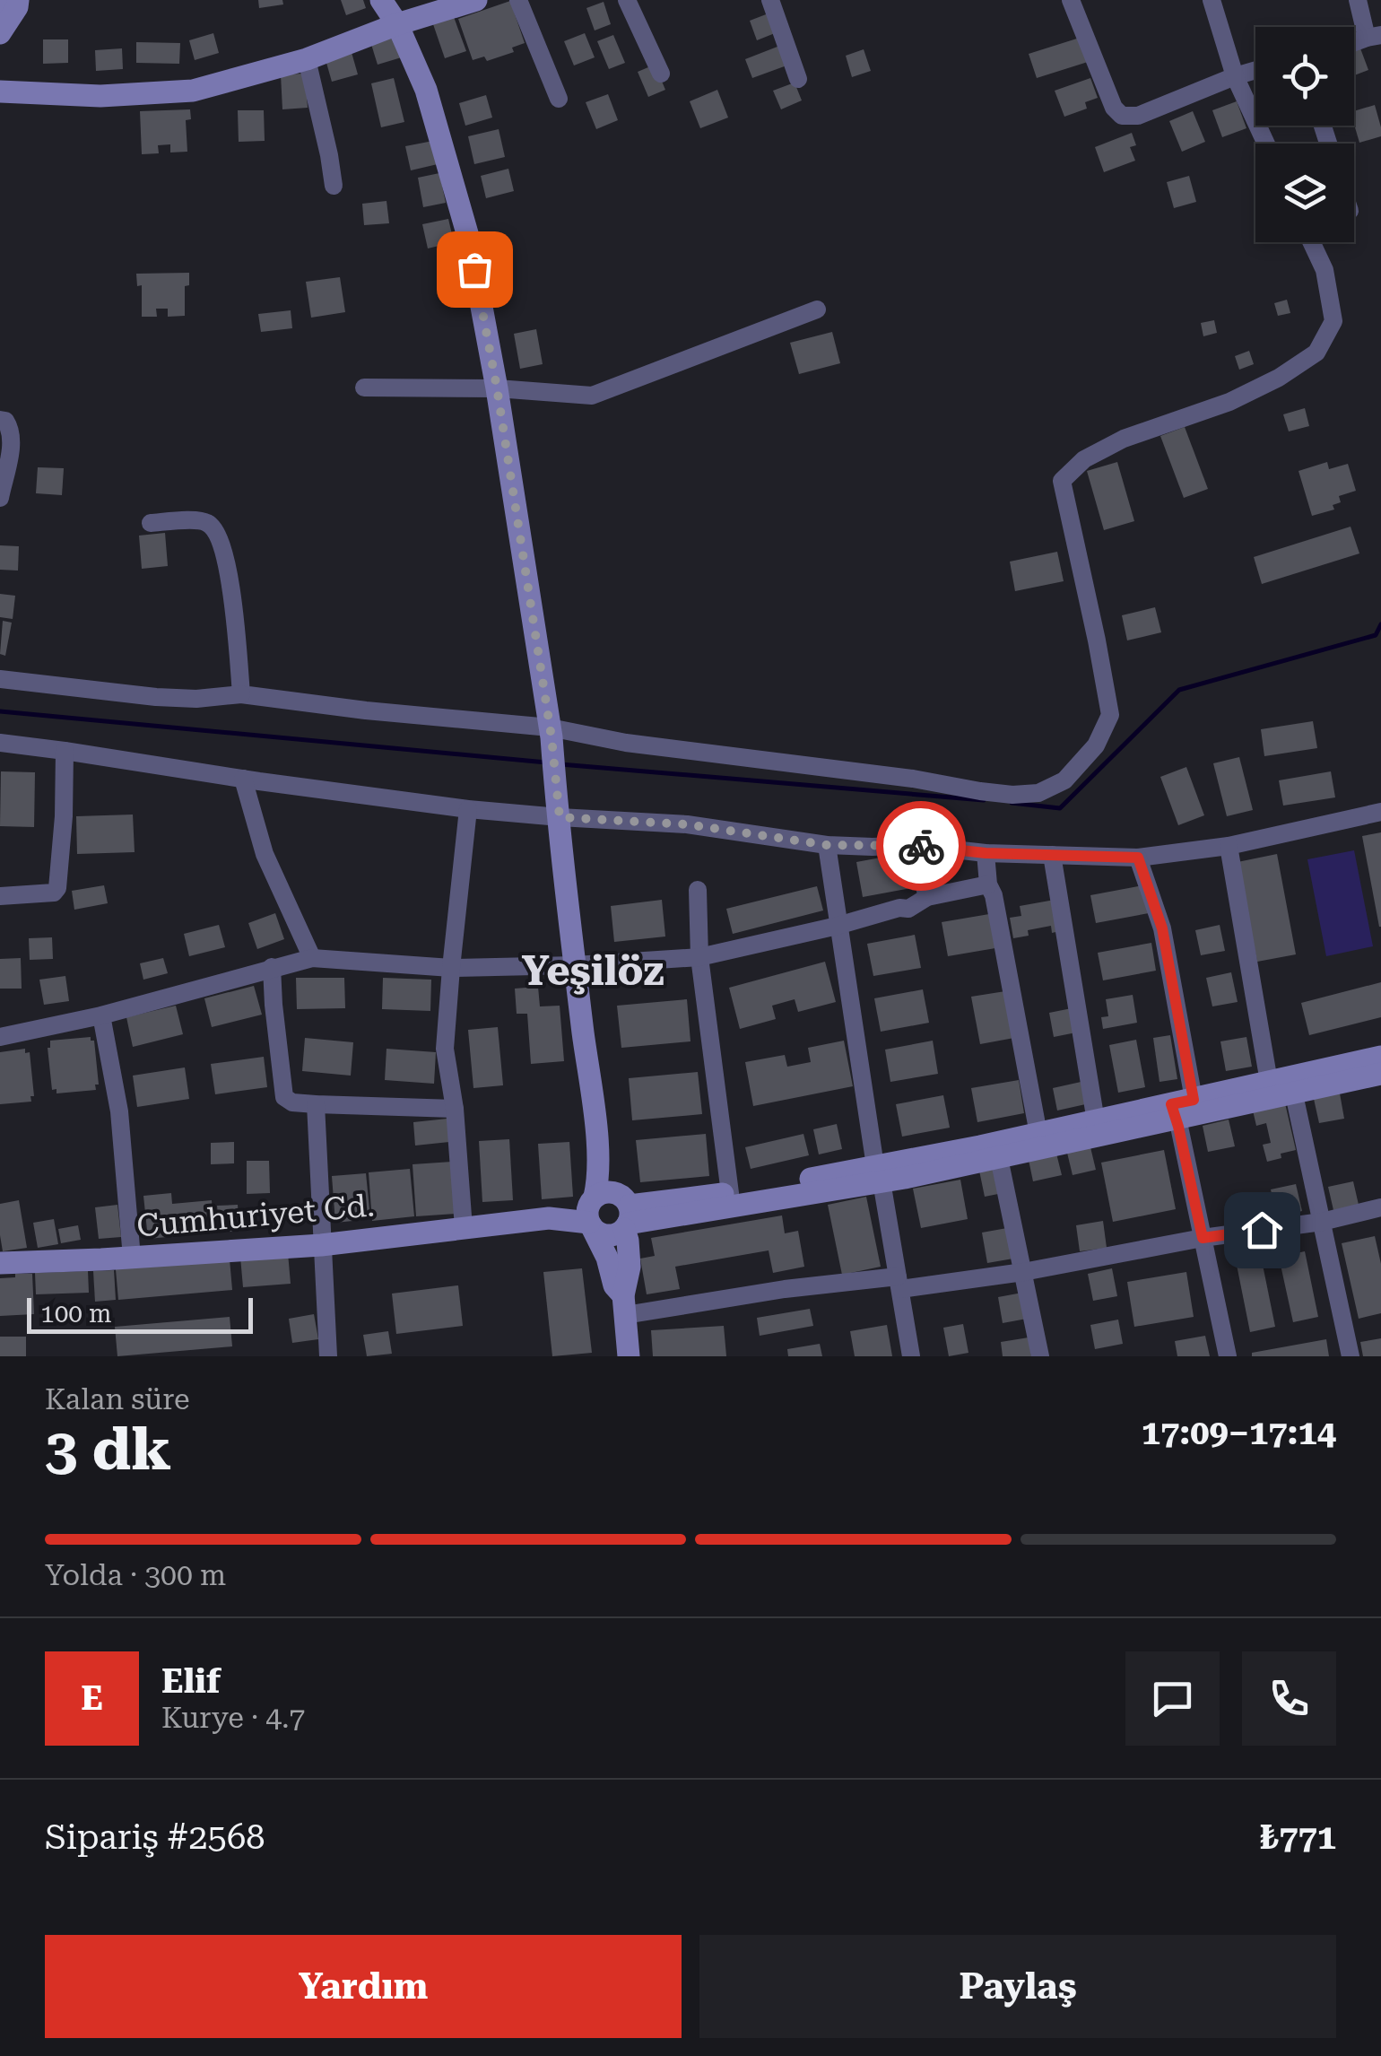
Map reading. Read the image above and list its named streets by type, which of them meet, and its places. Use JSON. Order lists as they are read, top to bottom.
{
  "streets": {
    "main road": ["Cumhuriyet Cd."]
  },
  "districts": ["Yeşilöz"],
  "scale_bar": "100 m",
  "page": {
    "scale": "100 m",
    "heading": ["3 dk", "Kalan süre", "17:09–17:14"],
    "panel": [
      "Elif",
      "Kurye · 4.7",
      "Sipariş #2568",
      "₺771"
    ],
    "bar": "Yolda · 300 m",
    "round": "E",
    "buttons": ["Yardım", "Paylaş"]
  }
}
